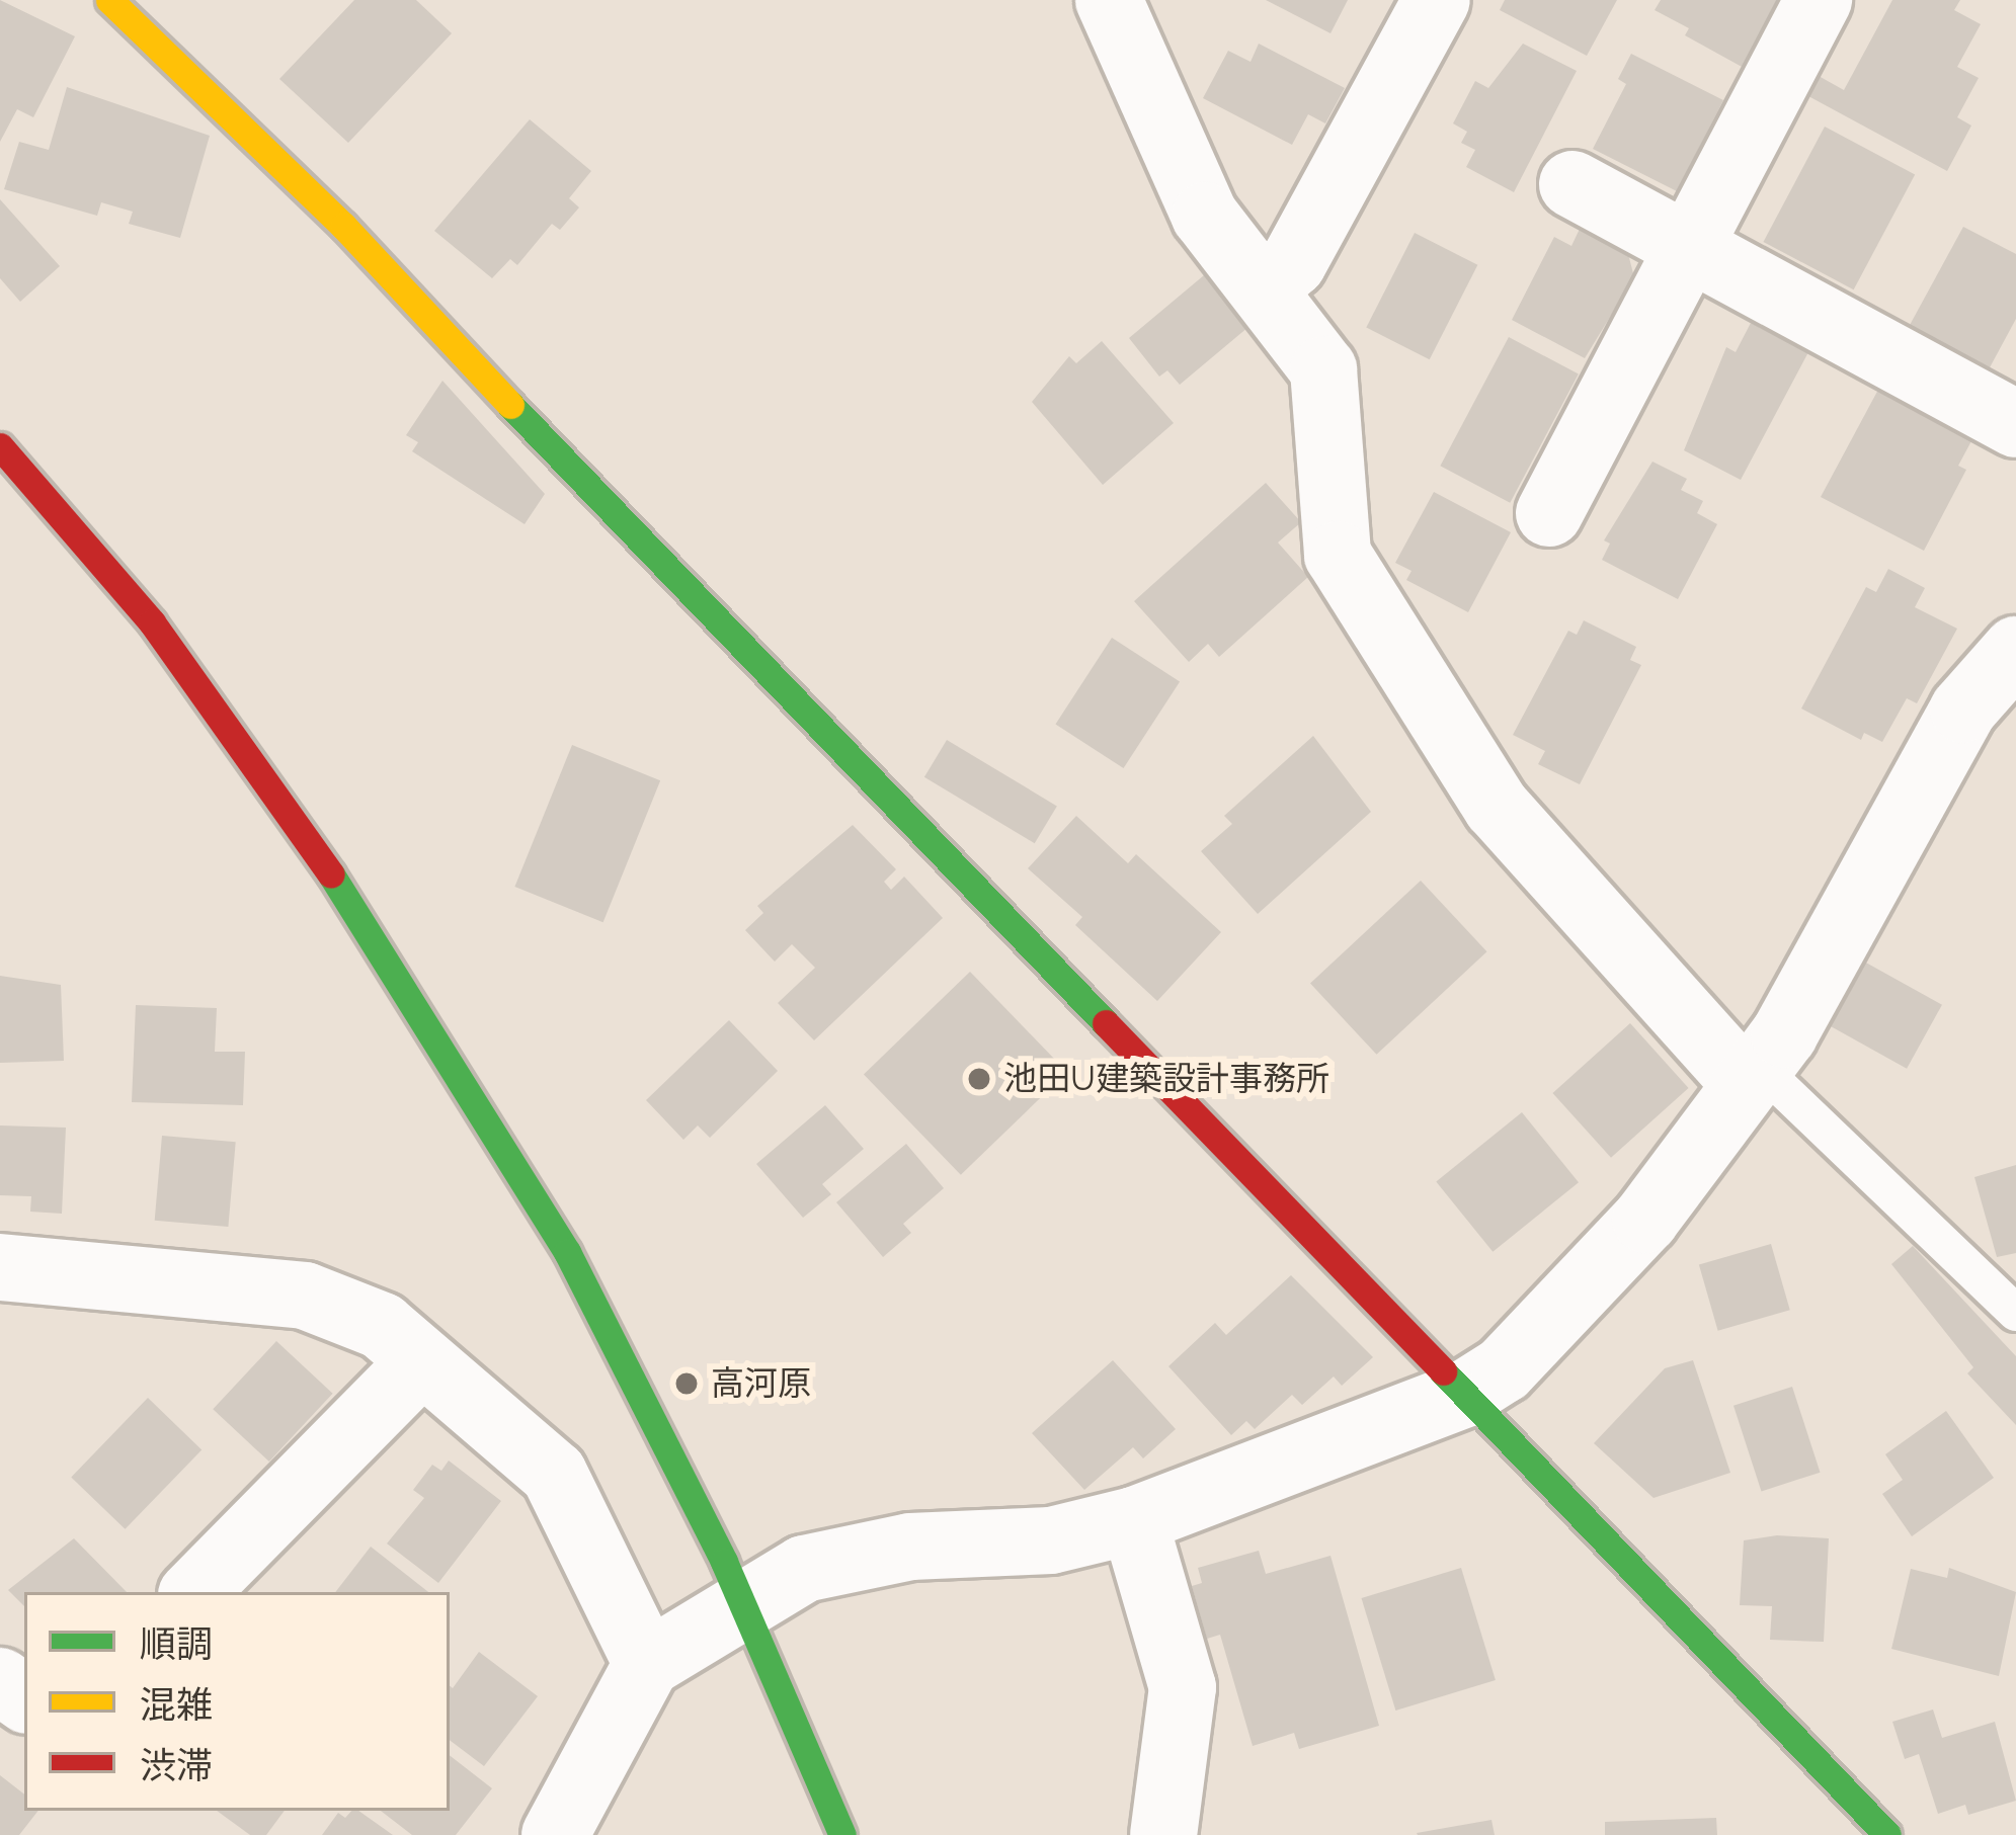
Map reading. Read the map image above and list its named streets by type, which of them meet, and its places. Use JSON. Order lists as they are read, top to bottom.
{
  "places": ["池田U建築設計事務所", "高河原"],
  "legend": ["順調", "混雑", "渋滞"]
}
